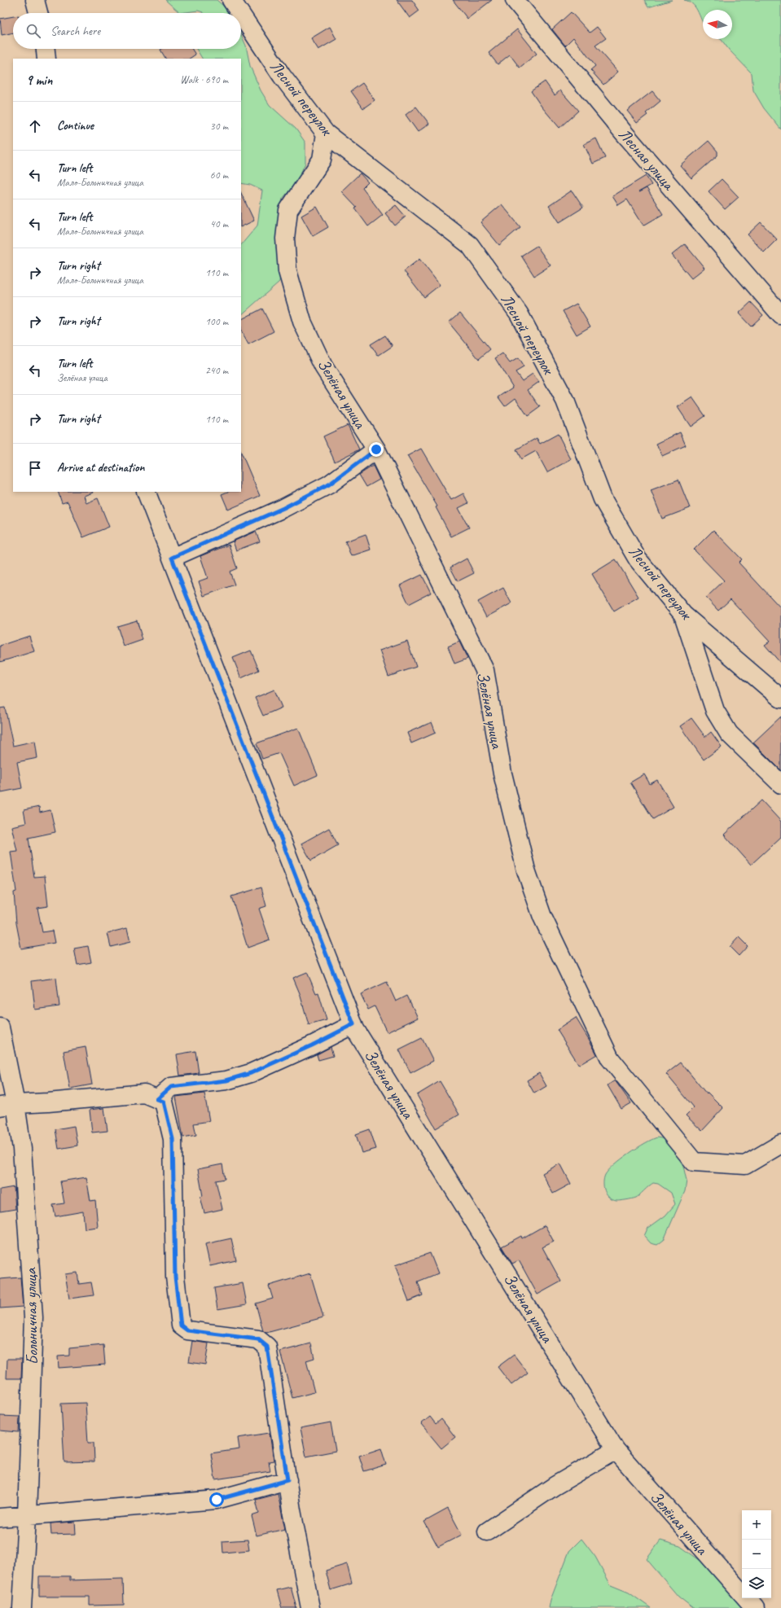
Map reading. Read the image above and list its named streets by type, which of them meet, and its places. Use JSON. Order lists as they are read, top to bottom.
{
  "streets": {
    "street": [
      "Лесной переулок",
      "Лесная улица",
      "Зелёная улица",
      "Больничная улица"
    ]
  },
  "crossings": [
    ["Лесной переулок", "Зелёная улица"]
  ],
  "north": "left",
  "page": {
    "search": "Search here",
    "heading": ["9 min", "Walk · 690 m"],
    "list": [
      ["Continue", "30 m"],
      ["Turn left", "Мало-Больничная улица", "60 m"],
      ["Turn left", "Мало-Больничная улица", "40 m"],
      ["Turn right", "Мало-Больничная улица", "110 m"],
      ["Turn right", "100 m"],
      ["Turn left", "Зелёная улица", "240 m"],
      ["Turn right", "110 m"],
      "Arrive at destination"
    ],
    "map_buttons": ["+", "−"]
  }
}
